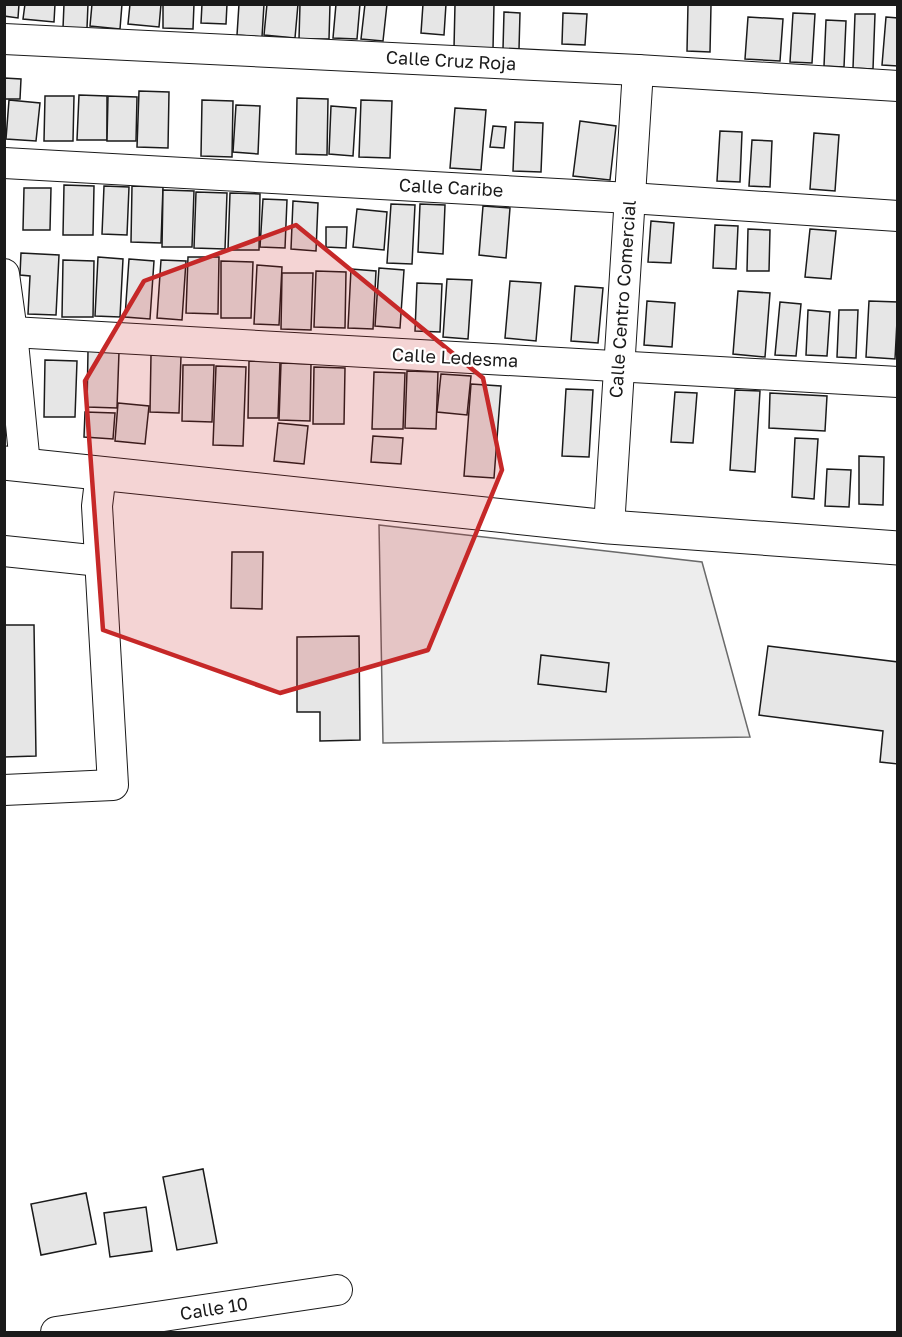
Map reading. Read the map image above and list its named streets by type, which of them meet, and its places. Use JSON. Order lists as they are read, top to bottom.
{
  "streets": {
    "street": [
      "Calle Cruz Roja",
      "Calle Caribe",
      "Calle Centro Comercial",
      "Calle Ledesma",
      "Calle 10"
    ]
  },
  "crossings": [
    ["Calle Cruz Roja", "Calle Centro Comercial"],
    ["Calle Caribe", "Calle Centro Comercial"],
    ["Calle Centro Comercial", "Calle Ledesma"]
  ]
}
